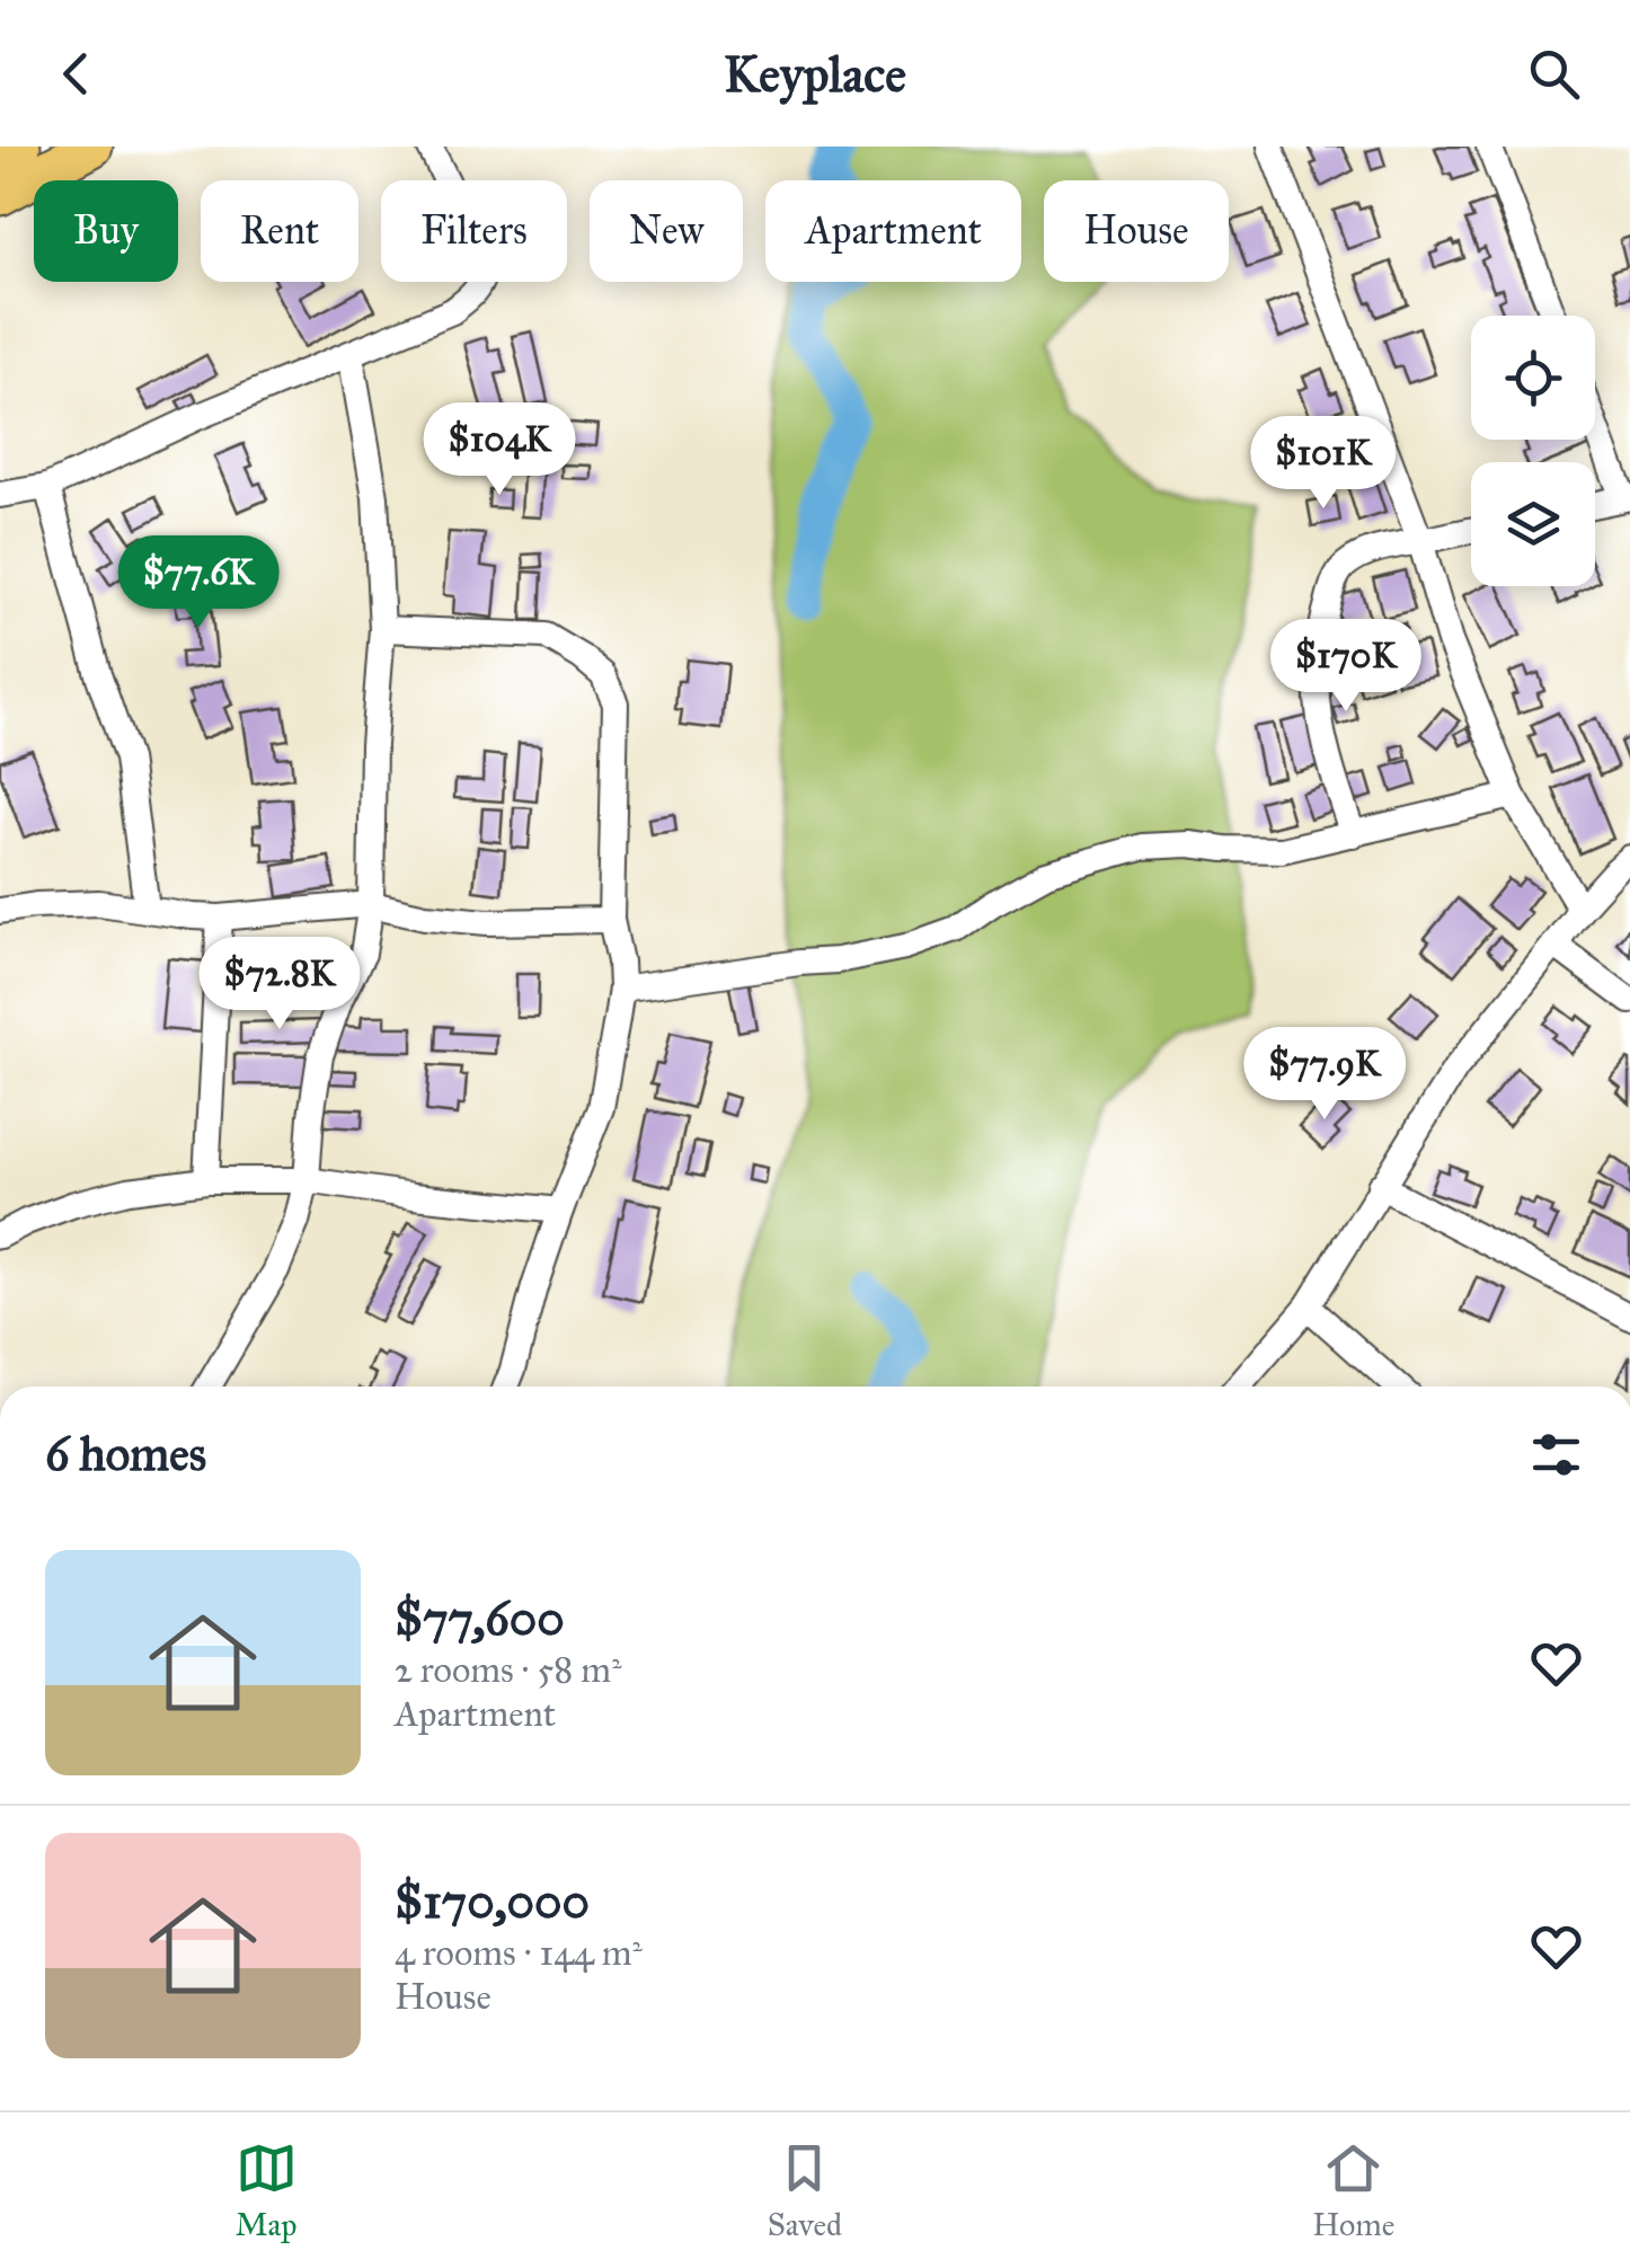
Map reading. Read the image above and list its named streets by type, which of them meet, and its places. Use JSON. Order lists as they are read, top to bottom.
{
  "page": {
    "header": "Keyplace",
    "chip": [
      "Buy",
      "Rent",
      "Filters",
      "New",
      "Apartment",
      "House"
    ],
    "price": [
      "$104K",
      "$101K",
      "$77.6K",
      "$170K",
      "$72.8K",
      "$77.9K"
    ],
    "heading": "6 homes",
    "list": [
      {
        "name": "$77,600",
        "note": "2 rooms · 58 m² · Apartment"
      },
      {
        "name": "$170,000",
        "note": "4 rooms · 144 m² · House"
      }
    ],
    "tabs": ["Map", "Saved", "Home"]
  }
}
